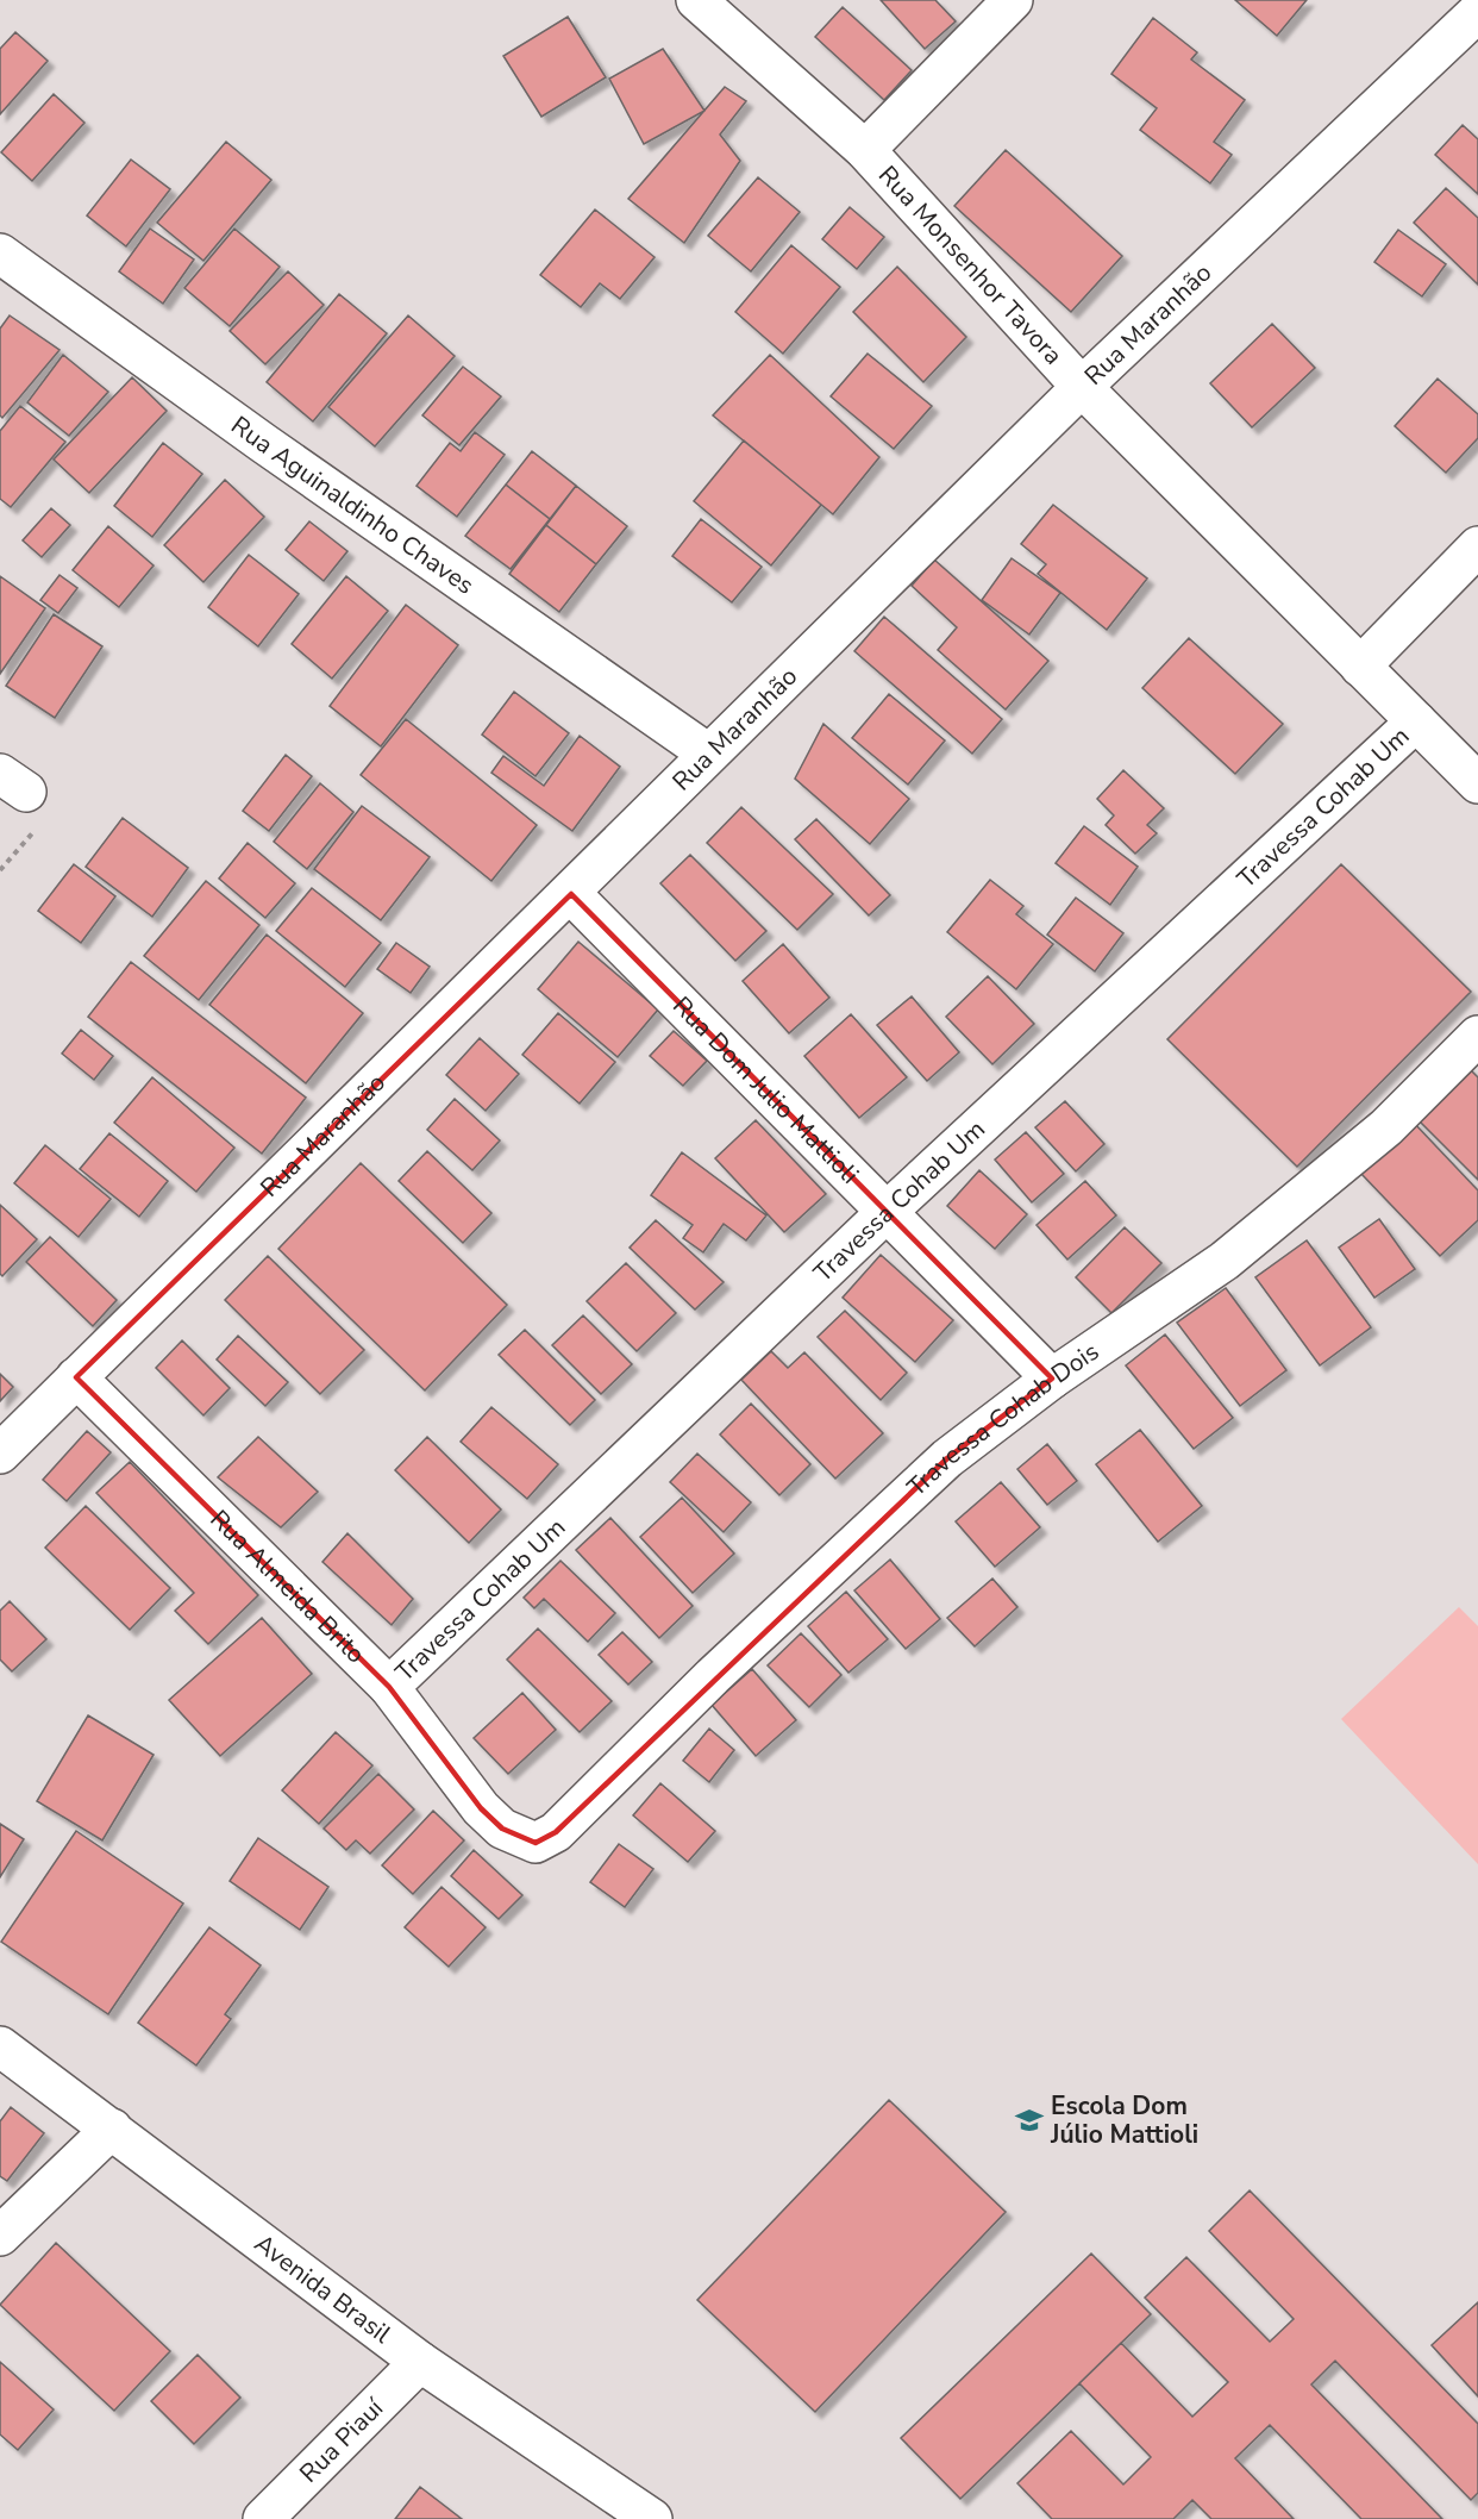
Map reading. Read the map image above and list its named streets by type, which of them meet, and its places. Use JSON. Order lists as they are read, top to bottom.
{
  "streets": {
    "street": [
      "Rua Monsenhor Tavora",
      "Rua Maranhão",
      "Rua Aguinaldinho Chaves",
      "Travessa Cohab Um",
      "Rua Dom Julio Mattioli",
      "Travessa Cohab Dois",
      "Rua Almeida Brito",
      "Avenida Brasil",
      "Rua Piauí"
    ]
  },
  "crossings": [
    ["Rua Monsenhor Tavora", "Rua Maranhão"],
    ["Rua Monsenhor Tavora", "Travessa Cohab Um"],
    ["Rua Maranhão", "Rua Aguinaldinho Chaves"],
    ["Rua Maranhão", "Rua Dom Julio Mattioli"],
    ["Rua Maranhão", "Rua Almeida Brito"],
    ["Travessa Cohab Um", "Rua Dom Julio Mattioli"],
    ["Travessa Cohab Um", "Rua Almeida Brito"],
    ["Rua Dom Julio Mattioli", "Travessa Cohab Dois"],
    ["Travessa Cohab Dois", "Rua Almeida Brito"],
    ["Avenida Brasil", "Rua Piauí"]
  ],
  "places": {
    "school or university": ["Escola Dom Júlio Mattioli"]
  }
}
